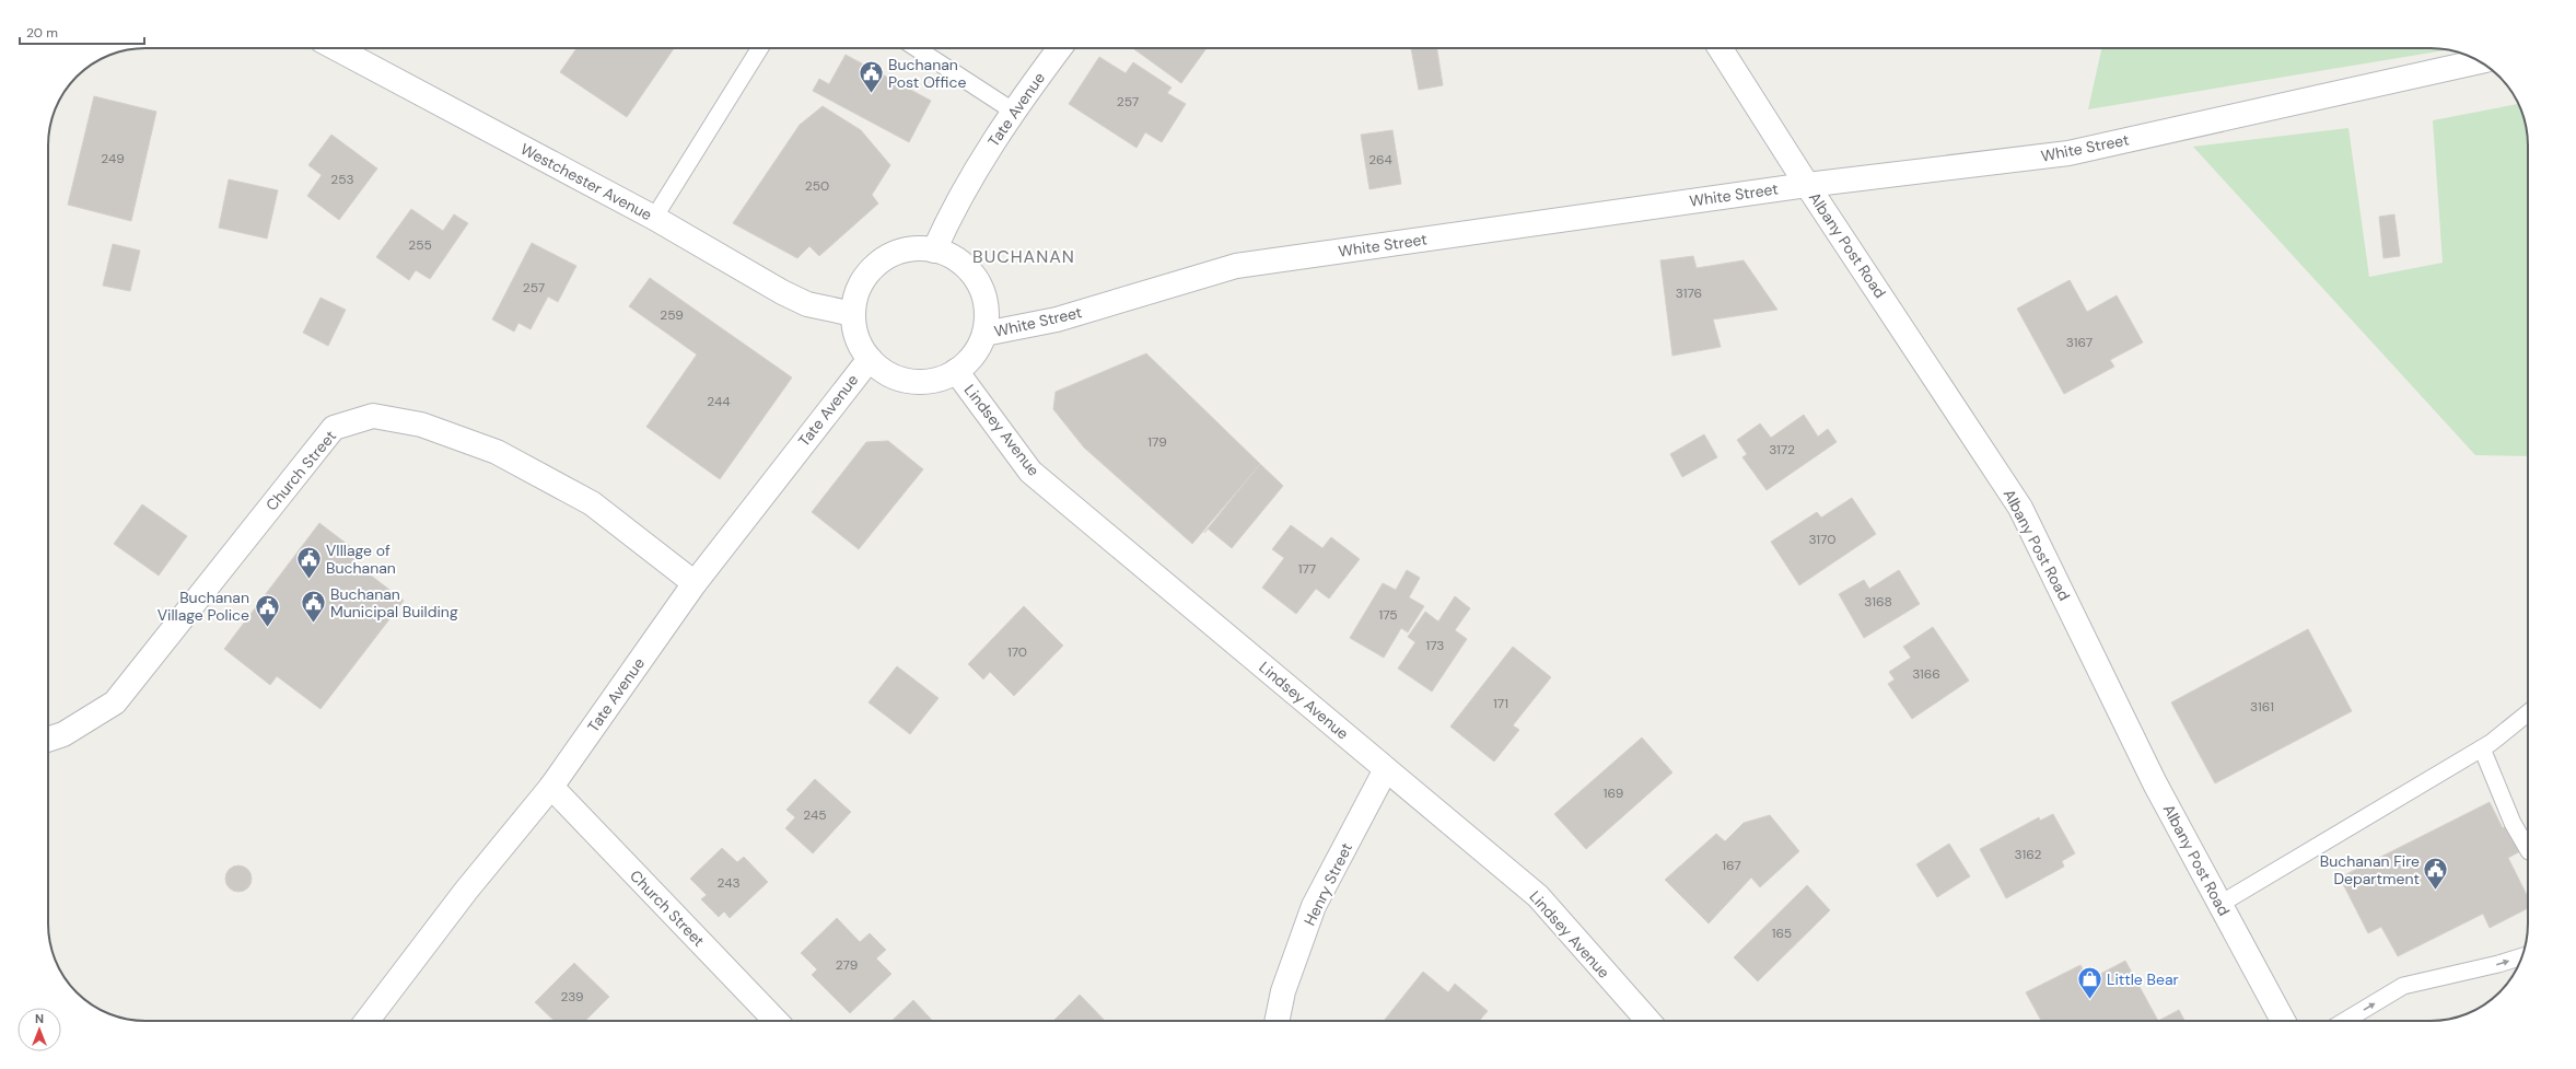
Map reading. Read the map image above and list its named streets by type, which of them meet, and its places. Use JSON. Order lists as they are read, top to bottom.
{
  "streets": {
    "street": [
      "Tate Avenue",
      "White Street",
      "Westchester Avenue",
      "Albany Post Road",
      "Lindsey Avenue",
      "Church Street",
      "Henry Street"
    ]
  },
  "crossings": [
    ["Tate Avenue", "White Street"],
    ["Tate Avenue", "Westchester Avenue"],
    ["Tate Avenue", "Lindsey Avenue"],
    ["Tate Avenue", "Church Street"],
    ["White Street", "Westchester Avenue"],
    ["White Street", "Albany Post Road"],
    ["White Street", "Lindsey Avenue"],
    ["Westchester Avenue", "Lindsey Avenue"],
    ["Lindsey Avenue", "Henry Street"]
  ],
  "districts": ["BUCHANAN"],
  "places": {
    "public building": [
      "Buchanan Post Office",
      "VIllage of Buchanan",
      "Buchanan Municipal Building",
      "Buchanan Village Police",
      "Buchanan Fire Department"
    ],
    "shop": ["Little Bear"]
  },
  "house_numbers": [
    "257",
    "249",
    "264",
    "253",
    "250",
    "255",
    "257",
    "3176",
    "259",
    "3167",
    "244",
    "179",
    "3172",
    "3170",
    "177",
    "3168",
    "175",
    "173",
    "170",
    "3166",
    "171",
    "3161",
    "169",
    "245",
    "3162",
    "167",
    "243",
    "165",
    "279",
    "239"
  ],
  "scale_bar": "20 m",
  "north": "top"
}
